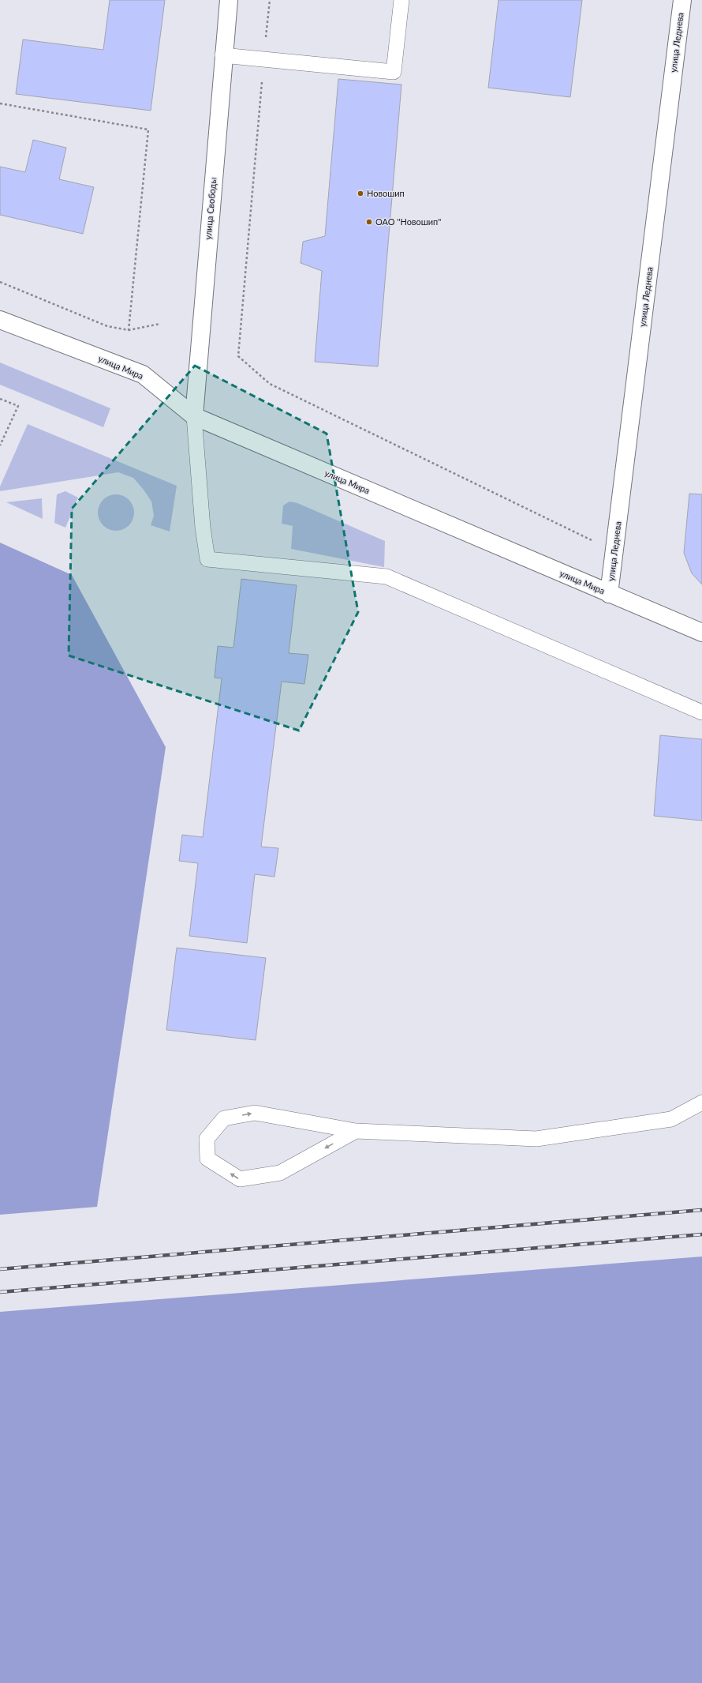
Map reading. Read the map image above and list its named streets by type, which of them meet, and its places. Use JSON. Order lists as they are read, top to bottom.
{
  "streets": {
    "street": ["улица Леднева", "улица Свободы", "улица Мира"]
  },
  "crossings": [
    ["улица Леднева", "улица Мира"],
    ["улица Свободы", "улица Мира"]
  ],
  "places": ["Новошип", "ОАО \"Новошип\""]
}
